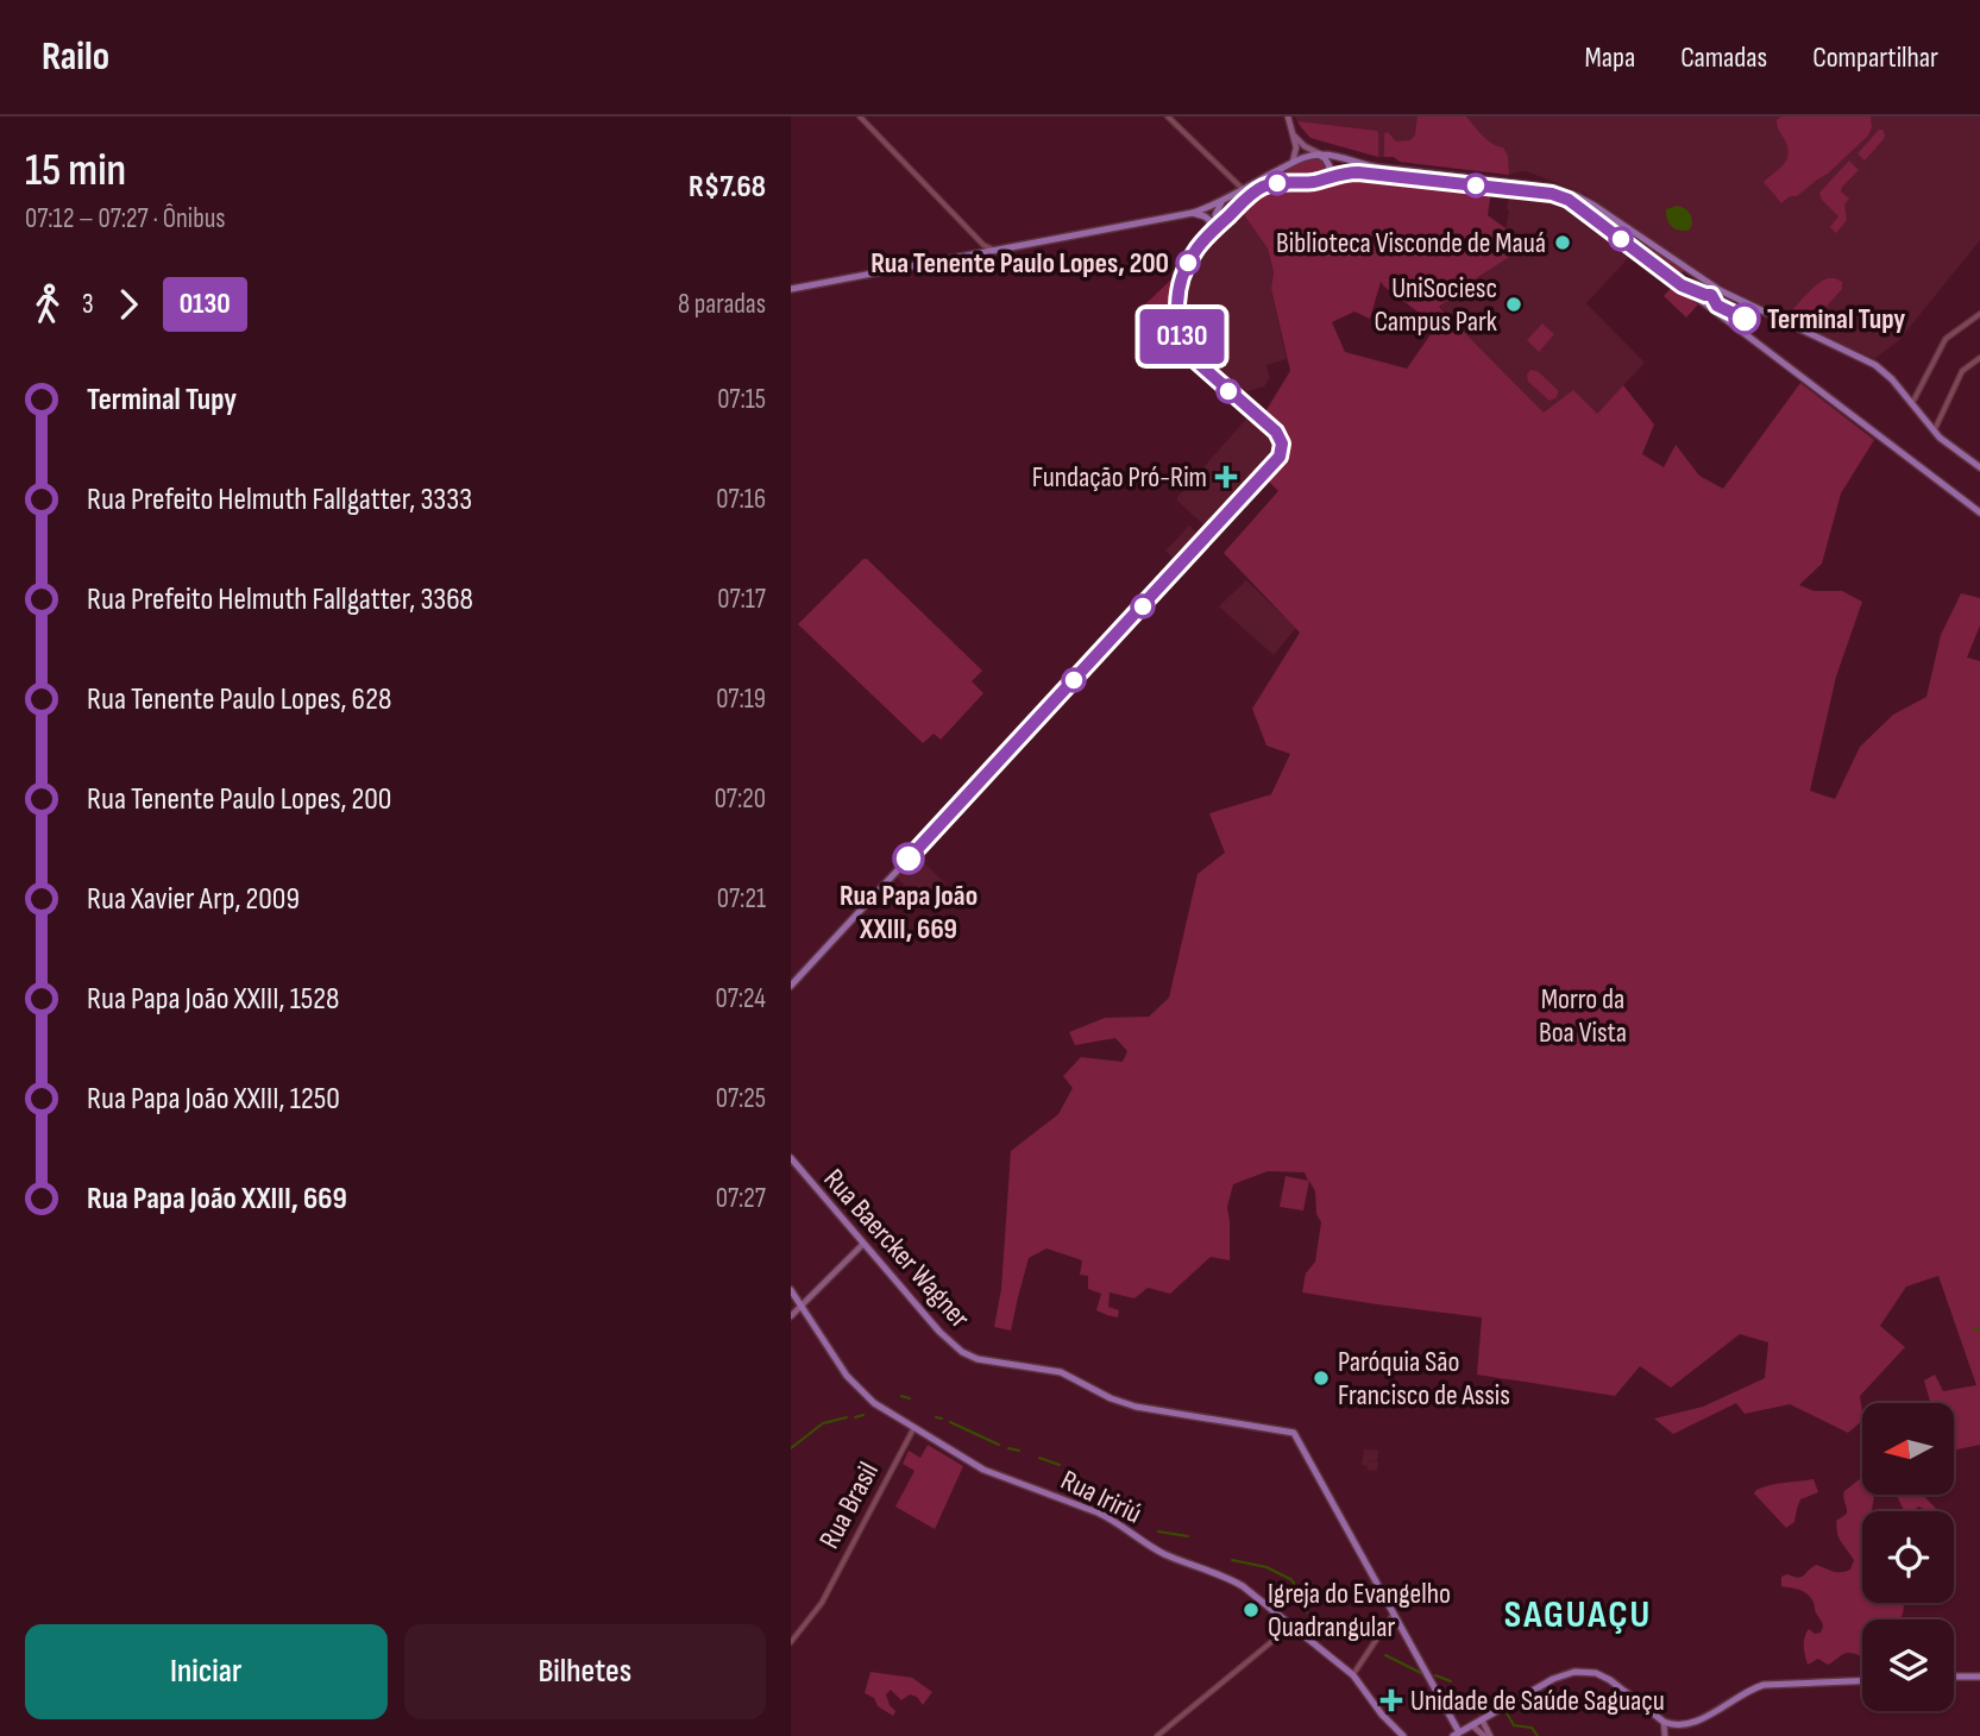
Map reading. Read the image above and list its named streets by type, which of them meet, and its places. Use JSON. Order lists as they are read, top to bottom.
{
  "streets": {
    "main road": ["Rua Baercker Wagner", "Rua Iririú"],
    "street": ["Rua Brasil"]
  },
  "crossings": [
    ["Rua Iririú", "Rua Brasil"]
  ],
  "districts": ["SAGUAÇU"],
  "parks": ["Morro da Boa Vista"],
  "places": {
    "other": [
      "Biblioteca Visconde de Mauá",
      "Rua Tenente Paulo Lopes, 200",
      "UniSociesc Campus Park",
      "Terminal Tupy",
      "Rua Papa João XXIII, 669",
      "Paróquia São Francisco de Assis",
      "Igreja do Evangelho Quadrangular"
    ],
    "health": ["Fundação Pró-Rim", "Unidade de Saúde Saguaçu"]
  },
  "lines": ["bus line 0130"],
  "north": "left",
  "page": {
    "header": "Railo",
    "nav": ["Mapa", "Camadas", "Compartilhar"],
    "heading": ["15 min", "07:12 – 07:27 · Ônibus", "R$7.68"],
    "on_map": "0130",
    "legs": ["3", "0130", "8 paradas"],
    "list": [
      {
        "name": "Terminal Tupy",
        "value": "07:15"
      },
      {
        "name": "Rua Prefeito Helmuth Fallgatter, 3333",
        "value": "07:16"
      },
      {
        "name": "Rua Prefeito Helmuth Fallgatter, 3368",
        "value": "07:17"
      },
      {
        "name": "Rua Tenente Paulo Lopes, 628",
        "value": "07:19"
      },
      {
        "name": "Rua Tenente Paulo Lopes, 200",
        "value": "07:20"
      },
      {
        "name": "Rua Xavier Arp, 2009",
        "value": "07:21"
      },
      {
        "name": "Rua Papa João XXIII, 1528",
        "value": "07:24"
      },
      {
        "name": "Rua Papa João XXIII, 1250",
        "value": "07:25"
      },
      {
        "name": "Rua Papa João XXIII, 669",
        "value": "07:27"
      }
    ],
    "buttons": ["Iniciar", "Bilhetes"]
  }
}
